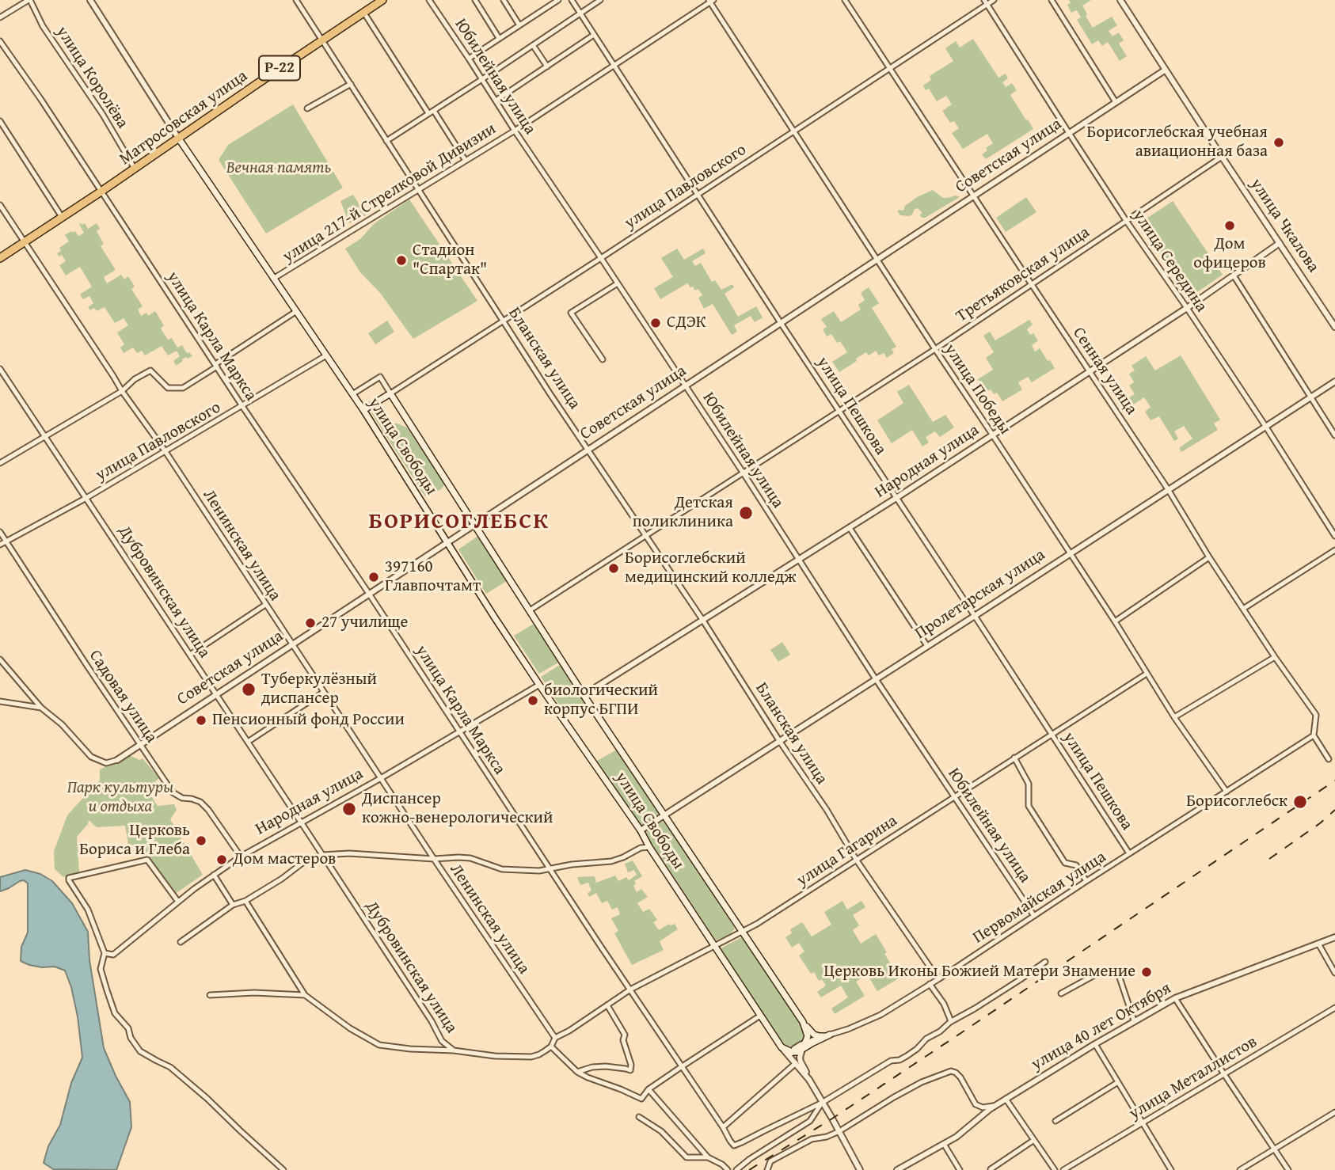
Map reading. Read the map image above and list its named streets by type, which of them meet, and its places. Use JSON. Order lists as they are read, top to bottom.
{
  "streets": {
    "highway": ["Р-22", "Матросовская улица"],
    "main road": ["улица Свободы"],
    "street": [
      "Юбилейная улица",
      "улица Королёва",
      "Советская улица",
      "улица Павловского",
      "улица 217-й Стрелковой Дивизии",
      "улица Чкалова",
      "улица Середина",
      "Третьяковская улица",
      "улица Карла Маркса",
      "Бланская улица",
      "Сенная улица",
      "улица Победы",
      "улица Пешкова",
      "Народная улица",
      "Ленинская улица",
      "Дубровинская улица",
      "Пролетарская улица",
      "Садовая улица",
      "улица Гагарина",
      "Первомайская улица",
      "улица 40 лет Октября",
      "улица Металлистов"
    ]
  },
  "crossings": [
    ["Юбилейная улица", "Советская улица"],
    ["Юбилейная улица", "улица Павловского"],
    ["Юбилейная улица", "улица 217-й Стрелковой Дивизии"],
    ["Юбилейная улица", "Третьяковская улица"],
    ["Юбилейная улица", "Народная улица"],
    ["Юбилейная улица", "Пролетарская улица"],
    ["Юбилейная улица", "улица Гагарина"],
    ["Юбилейная улица", "Первомайская улица"],
    ["улица Королёва", "Матросовская улица"],
    ["Матросовская улица", "улица Карла Маркса"],
    ["Матросовская улица", "Бланская улица"],
    ["Матросовская улица", "улица Свободы"],
    ["Матросовская улица", "Ленинская улица"],
    ["Советская улица", "улица Чкалова"],
    ["Советская улица", "улица Середина"],
    ["Советская улица", "улица Карла Маркса"],
    ["Советская улица", "Бланская улица"],
    ["Советская улица", "Сенная улица"],
    ["Советская улица", "улица Победы"],
    ["Советская улица", "улица Пешкова"],
    ["Советская улица", "улица Свободы"],
    ["Советская улица", "Ленинская улица"],
    ["Советская улица", "Дубровинская улица"],
    ["Советская улица", "Садовая улица"],
    ["улица Павловского", "улица Середина"],
    ["улица Павловского", "улица Карла Маркса"],
    ["улица Павловского", "Бланская улица"],
    ["улица Павловского", "Сенная улица"],
    ["улица Павловского", "улица Победы"],
    ["улица Павловского", "улица Пешкова"],
    ["улица Павловского", "улица Свободы"],
    ["улица Павловского", "Ленинская улица"],
    ["улица Павловского", "Дубровинская улица"],
    ["улица Павловского", "Садовая улица"],
    ["улица 217-й Стрелковой Дивизии", "Бланская улица"],
    ["улица 217-й Стрелковой Дивизии", "улица Победы"],
    ["улица 217-й Стрелковой Дивизии", "улица Пешкова"],
    ["улица 217-й Стрелковой Дивизии", "улица Свободы"],
    ["улица Чкалова", "Третьяковская улица"],
    ["улица Чкалова", "Народная улица"],
    ["улица Середина", "Третьяковская улица"],
    ["улица Середина", "Народная улица"],
    ["улица Середина", "Пролетарская улица"],
    ["Третьяковская улица", "Бланская улица"],
    ["Третьяковская улица", "Сенная улица"],
    ["Третьяковская улица", "улица Победы"],
    ["Третьяковская улица", "улица Пешкова"],
    ["Третьяковская улица", "улица Свободы"],
    ["улица Карла Маркса", "улица Свободы"],
    ["улица Карла Маркса", "Народная улица"],
    ["улица Карла Маркса", "улица Гагарина"],
    ["Бланская улица", "Народная улица"],
    ["Бланская улица", "Пролетарская улица"],
    ["Бланская улица", "улица Гагарина"],
    ["Бланская улица", "Первомайская улица"],
    ["Сенная улица", "Народная улица"],
    ["Сенная улица", "Пролетарская улица"],
    ["Сенная улица", "Первомайская улица"],
    ["улица Победы", "Народная улица"],
    ["улица Победы", "Пролетарская улица"],
    ["улица Победы", "улица Гагарина"],
    ["улица Победы", "Первомайская улица"],
    ["улица Пешкова", "Народная улица"],
    ["улица Пешкова", "Пролетарская улица"],
    ["улица Пешкова", "улица Гагарина"],
    ["улица Пешкова", "Первомайская улица"],
    ["улица Свободы", "Народная улица"],
    ["улица Свободы", "Пролетарская улица"],
    ["улица Свободы", "улица Гагарина"],
    ["Народная улица", "Ленинская улица"],
    ["Народная улица", "Дубровинская улица"],
    ["Народная улица", "Садовая улица"],
    ["Ленинская улица", "улица Гагарина"]
  ],
  "districts": ["БОРИСОГЛЕБСК"],
  "parks": ["Вечная память", "Парк культуры и отдыха"],
  "places": [
    "Борисоглебская учебная авиационная база",
    "Дом офицеров",
    "Стадион \"Спартак\"",
    "СДЭК",
    "Детская поликлиника",
    "Борисоглебский медицинский колледж",
    "397160 Главпочтамт",
    "27 училище",
    "Туберкулёзный диспансер",
    "биологический корпус БГПИ",
    "Пенсионный фонд России",
    "Борисоглебск",
    "Диспансер кожно-венерологический",
    "Церковь Бориса и Глеба",
    "Дом мастеров",
    "Церковь Иконы Божией Матери Знамение"
  ]
}
